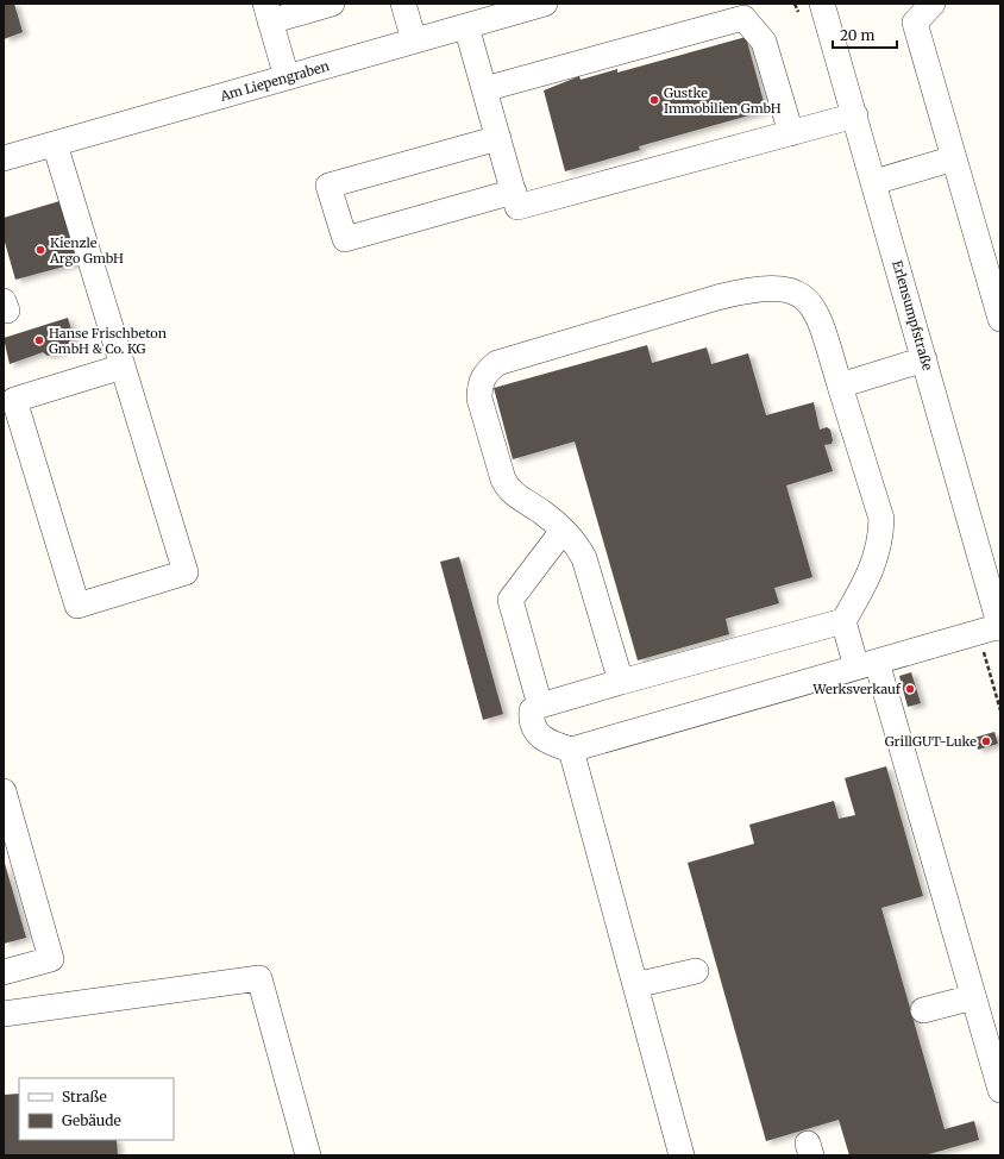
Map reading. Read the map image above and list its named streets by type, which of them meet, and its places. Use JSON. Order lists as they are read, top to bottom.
{
  "streets": {
    "street": ["Am Liepengraben", "Erlensumpfstraße"]
  },
  "places": [
    "Gustke Immobilien GmbH",
    "Kienzle Argo GmbH",
    "Hanse Frischbeton GmbH & Co. KG",
    "Werksverkauf",
    "GrillGUT-Luke"
  ],
  "legend": ["Straße", "Gebäude"],
  "scale_bar": "20 m"
}
